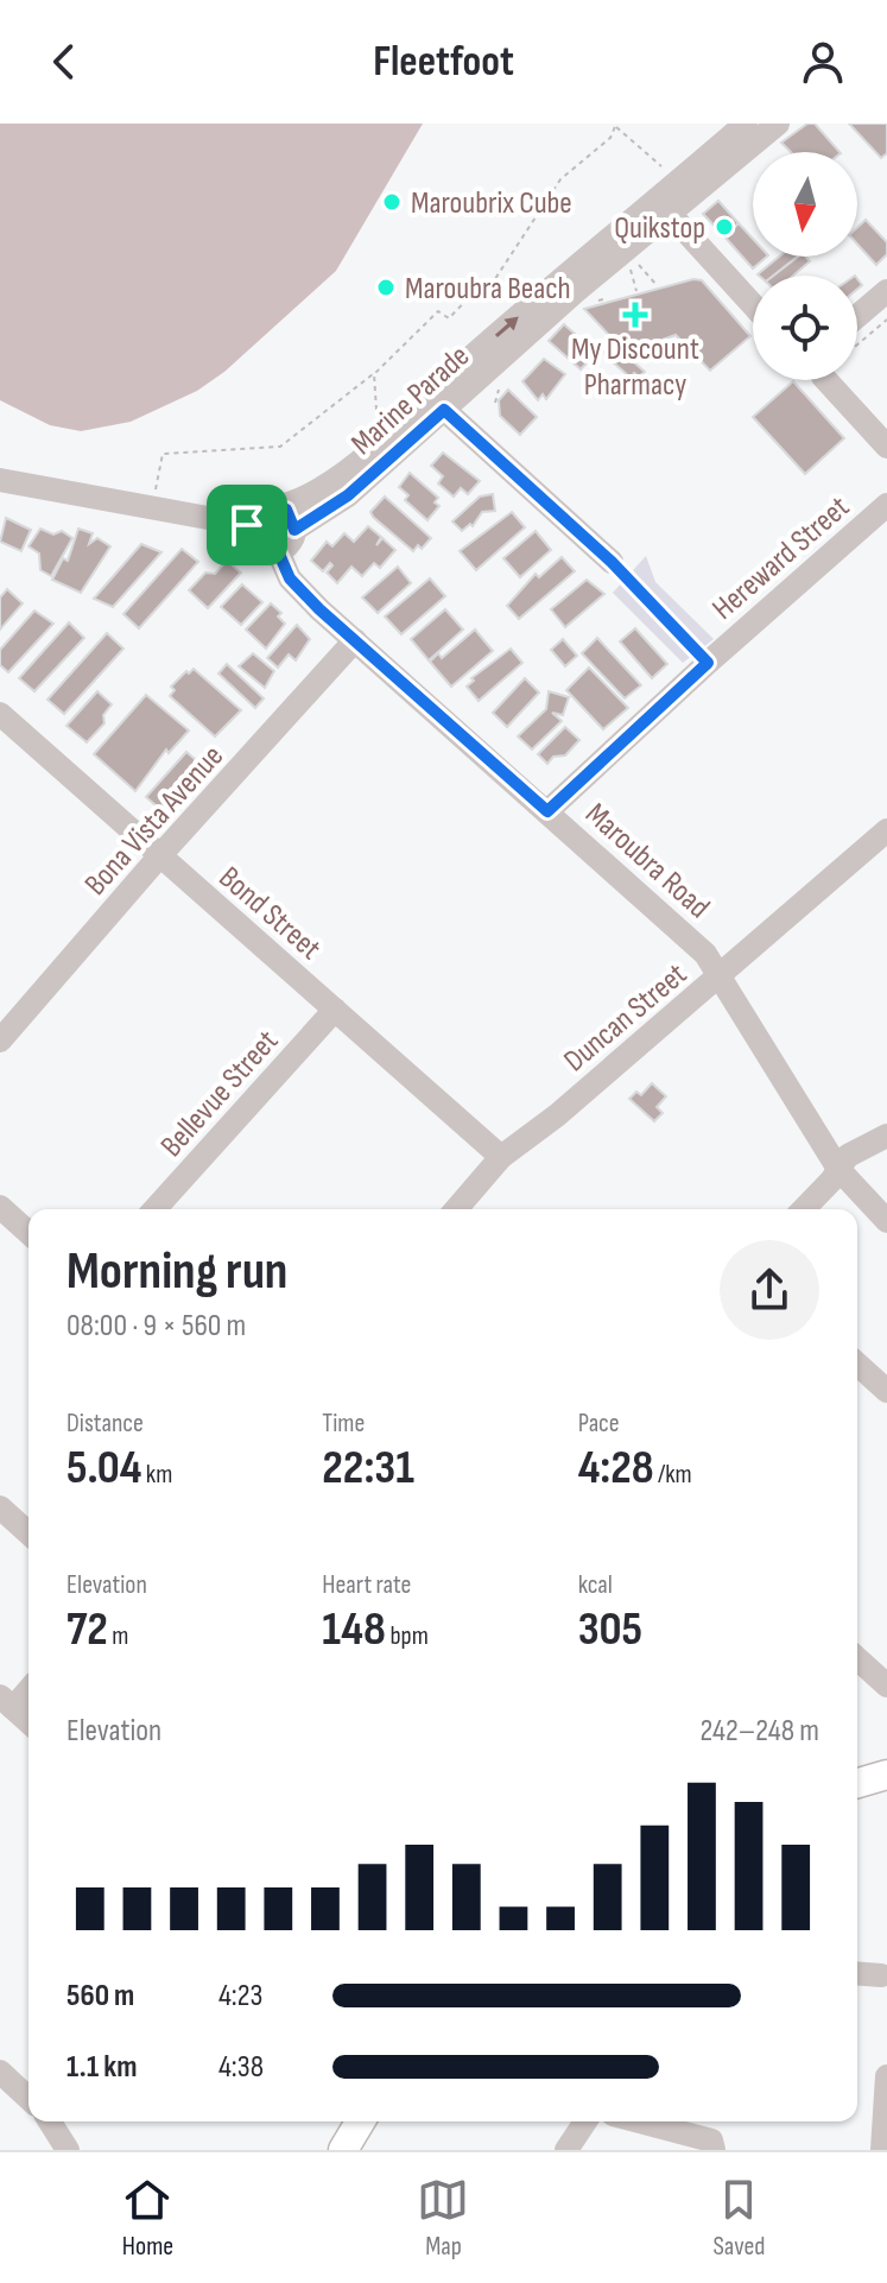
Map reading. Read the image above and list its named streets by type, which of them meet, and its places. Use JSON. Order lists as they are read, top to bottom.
{
  "streets": {
    "street": [
      "Marine Parade",
      "Hereward Street",
      "Bona Vista Avenue",
      "Maroubra Road",
      "Bond Street",
      "Duncan Street",
      "Bellevue Street"
    ]
  },
  "crossings": [
    ["Marine Parade", "Maroubra Road"],
    ["Hereward Street", "Maroubra Road"],
    ["Bona Vista Avenue", "Maroubra Road"],
    ["Bona Vista Avenue", "Bond Street"],
    ["Maroubra Road", "Duncan Street"],
    ["Bond Street", "Duncan Street"],
    ["Bond Street", "Bellevue Street"]
  ],
  "places": {
    "other": ["Maroubrix Cube", "Quikstop", "Maroubra Beach"],
    "health": ["My Discount Pharmacy"]
  },
  "north": "bottom",
  "page": {
    "header": "Fleetfoot",
    "heading": ["Morning run", "08:00 · 9 × 560 m"],
    "stats": [
      ["Distance", "5.04 km"],
      ["Time", "22:31"],
      ["Pace", "4:28 /km"],
      ["Elevation", "72 m"],
      ["Heart rate", "148 bpm"],
      ["kcal", "305"]
    ],
    "chart": ["Elevation", "242–248 m"],
    "list": [
      {
        "name": "560 m",
        "note": "4:23"
      },
      {
        "name": "1.1 km",
        "note": "4:38"
      }
    ],
    "tabs": ["Home", "Map", "Saved"]
  }
}
